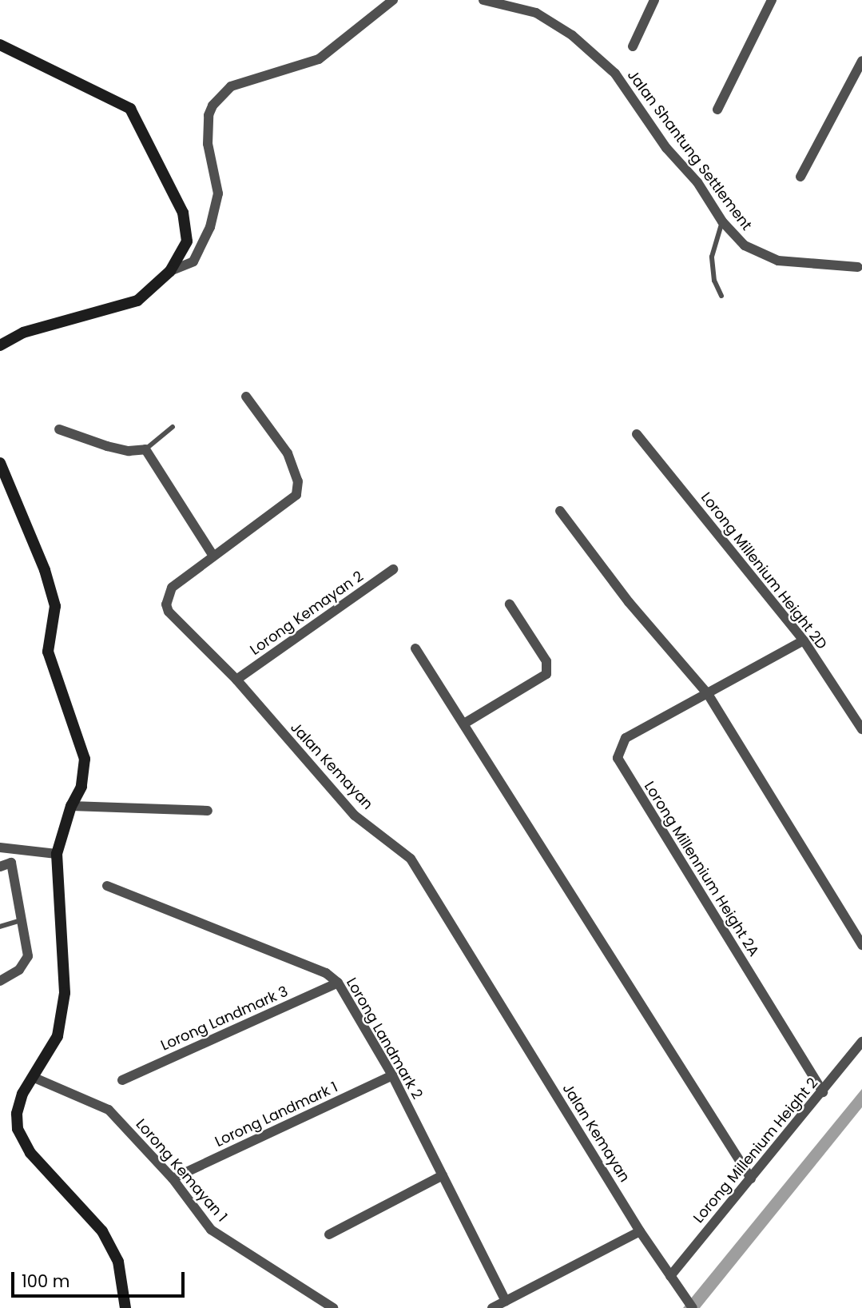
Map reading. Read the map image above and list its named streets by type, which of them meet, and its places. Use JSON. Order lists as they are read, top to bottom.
{
  "streets": {
    "street": [
      "Jalan Shantung Settlement",
      "Lorong Millenium Height 2D",
      "Lorong Kemayan 2",
      "Jalan Kemayan",
      "Lorong Millennium Height 2A",
      "Lorong Landmark 3",
      "Lorong Landmark 2",
      "Lorong Landmark 1",
      "Lorong Millenium Height 2",
      "Lorong Kemayan 1"
    ]
  },
  "crossings": [
    ["Lorong Kemayan 2", "Jalan Kemayan"],
    ["Jalan Kemayan", "Lorong Millenium Height 2"],
    ["Lorong Millennium Height 2A", "Lorong Millenium Height 2"],
    ["Lorong Landmark 3", "Lorong Landmark 2"],
    ["Lorong Landmark 2", "Lorong Landmark 1"],
    ["Lorong Landmark 1", "Lorong Kemayan 1"]
  ],
  "scale_bar": "100 m"
}
